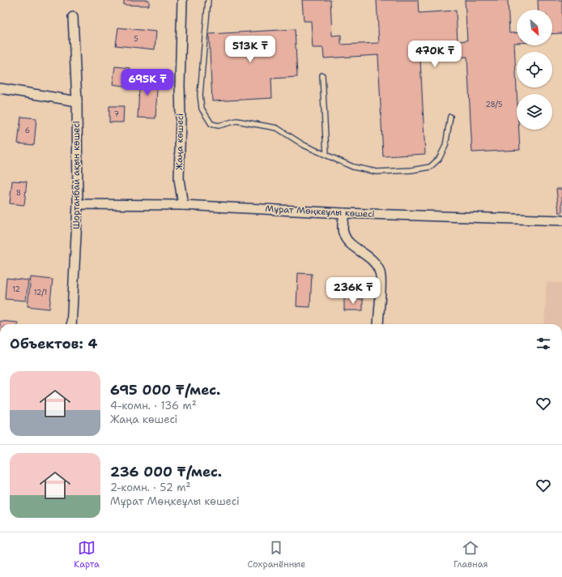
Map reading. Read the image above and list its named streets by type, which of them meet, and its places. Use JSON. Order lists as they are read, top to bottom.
{
  "streets": {
    "street": ["Жаңа көшесі", "Шортанбай ақын көшесі", "Мұрат Мөңкеұлы көшесі"]
  },
  "crossings": [
    ["Жаңа көшесі", "Мұрат Мөңкеұлы көшесі"],
    ["Шортанбай ақын көшесі", "Мұрат Мөңкеұлы көшесі"]
  ],
  "house_numbers": [
    "5",
    "28/5",
    "7",
    "6",
    "8",
    "12",
    "12/1"
  ],
  "north": "bottom right",
  "page": {
    "price": [
      "513K ₸",
      "470K ₸",
      "695K ₸",
      "236K ₸"
    ],
    "heading": "Объектов: 4",
    "list": [
      {
        "name": "695 000 ₸/мес.",
        "note": "4-комн. · 136 m² · Жаңа көшесі"
      },
      {
        "name": "236 000 ₸/мес.",
        "note": "2-комн. · 52 m² · Мұрат Мөңкеұлы көшесі"
      }
    ],
    "tabs": ["Карта", "Сохранённые", "Главная"]
  }
}
